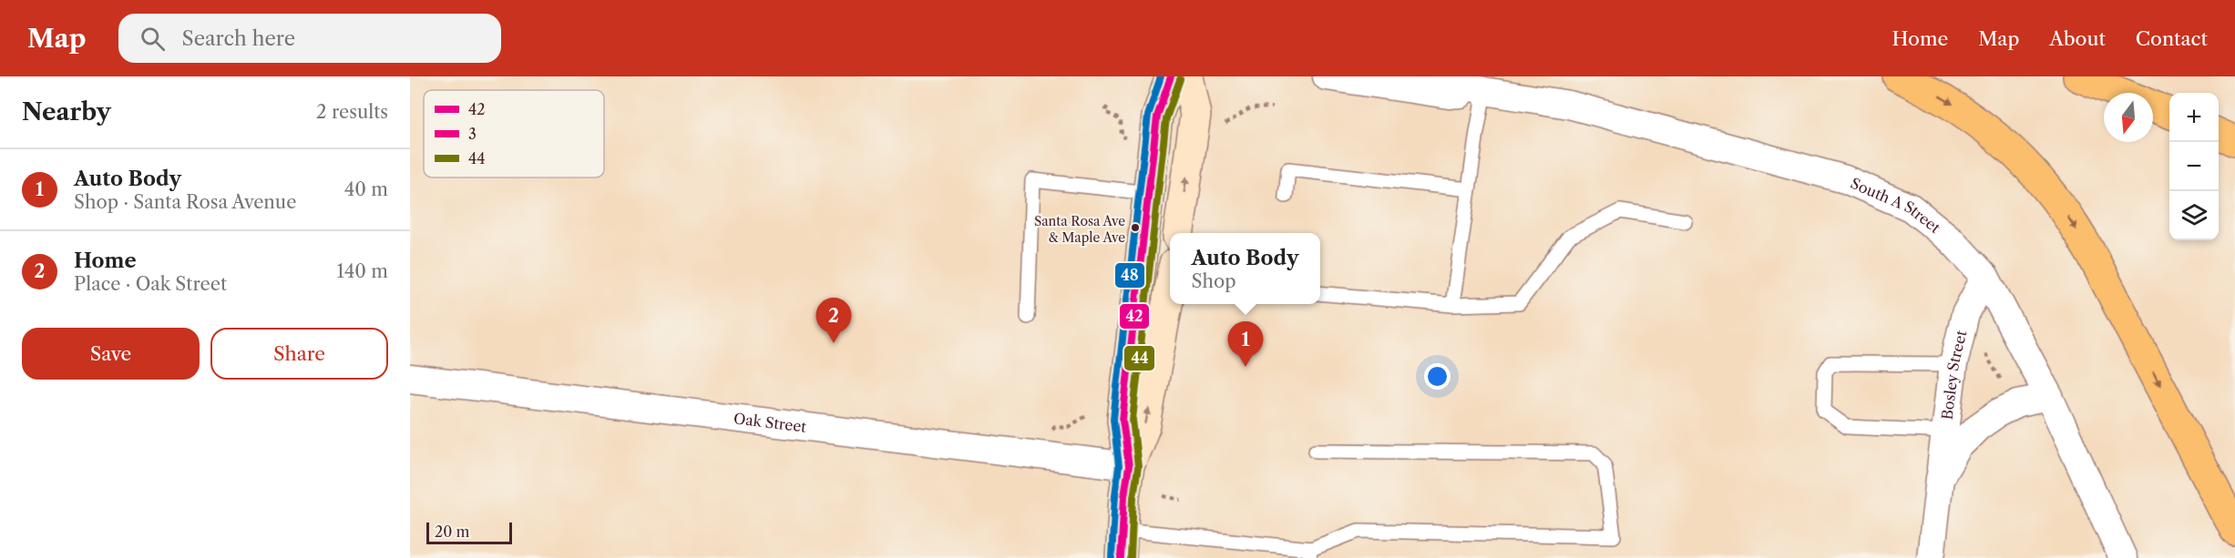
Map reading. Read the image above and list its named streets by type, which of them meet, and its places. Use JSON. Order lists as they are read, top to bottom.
{
  "streets": {
    "street": ["South A Street", "Bosley Street", "Oak Street"]
  },
  "crossings": [
    ["South A Street", "Bosley Street"]
  ],
  "places": ["Santa Rosa Ave & Maple Ave"],
  "lines": ["transit line 42", "transit line 48", "transit line 44"],
  "legend": ["42", "3", "44"],
  "scale_bar": "20 m",
  "north": "bottom",
  "page": {
    "header": "Map",
    "search": "Search here",
    "nav": [
      "Home",
      "Map",
      "About",
      "Contact"
    ],
    "heading": ["Nearby", "2 results"],
    "map_buttons": ["+", "−"],
    "list": [
      {
        "mark": "1",
        "name": "Auto Body",
        "note": "Shop · Santa Rosa Avenue",
        "value": "40 m"
      },
      {
        "mark": "2",
        "name": "Home",
        "note": "Place · Oak Street",
        "value": "140 m"
      }
    ],
    "popup": ["Auto Body", "Shop"],
    "pins": ["2", "1"],
    "buttons": ["Save", "Share"],
    "scale": "20 m"
  }
}
